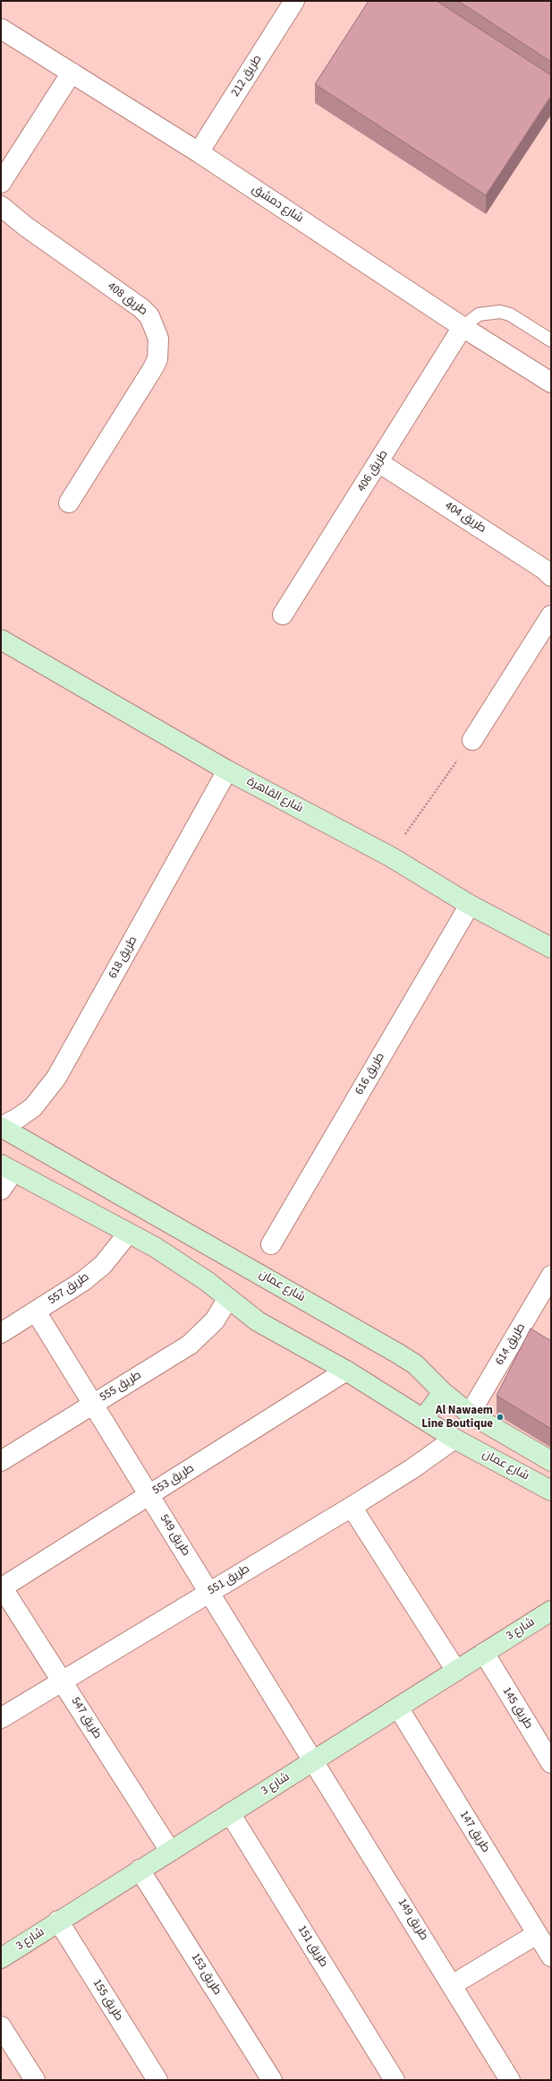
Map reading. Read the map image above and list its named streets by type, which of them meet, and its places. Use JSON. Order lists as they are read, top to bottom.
{
  "streets": {
    "street": [
      "طريق 212",
      "شارع دمشق",
      "طريق 408",
      "طريق 406",
      "طريق 404",
      "شارع القاهرة",
      "طريق 618",
      "طريق 616",
      "شارع عمان",
      "طريق 557",
      "طريق 614",
      "طريق 555",
      "طريق 553",
      "طريق 549",
      "طريق 551",
      "شارع 3",
      "طريق 145",
      "طريق 547",
      "طريق 147",
      "طريق 149",
      "طريق 151",
      "طريق 153",
      "طريق 155"
    ]
  },
  "crossings": [
    ["طريق 212", "شارع دمشق"],
    ["شارع دمشق", "طريق 406"],
    ["طريق 406", "طريق 404"],
    ["شارع القاهرة", "طريق 618"],
    ["شارع القاهرة", "طريق 616"],
    ["طريق 618", "شارع عمان"],
    ["شارع عمان", "طريق 557"],
    ["شارع عمان", "طريق 614"],
    ["شارع عمان", "طريق 555"],
    ["شارع عمان", "طريق 553"],
    ["شارع عمان", "طريق 551"],
    ["طريق 557", "طريق 549"],
    ["طريق 555", "طريق 549"],
    ["طريق 553", "طريق 549"],
    ["طريق 553", "طريق 547"],
    ["طريق 549", "طريق 551"],
    ["طريق 549", "شارع 3"],
    ["طريق 549", "طريق 149"],
    ["طريق 551", "طريق 547"],
    ["شارع 3", "طريق 145"],
    ["شارع 3", "طريق 547"],
    ["شارع 3", "طريق 147"],
    ["شارع 3", "طريق 149"],
    ["شارع 3", "طريق 151"],
    ["شارع 3", "طريق 153"],
    ["شارع 3", "طريق 155"]
  ],
  "places": ["Al Nawaem Line Boutique"]
}
